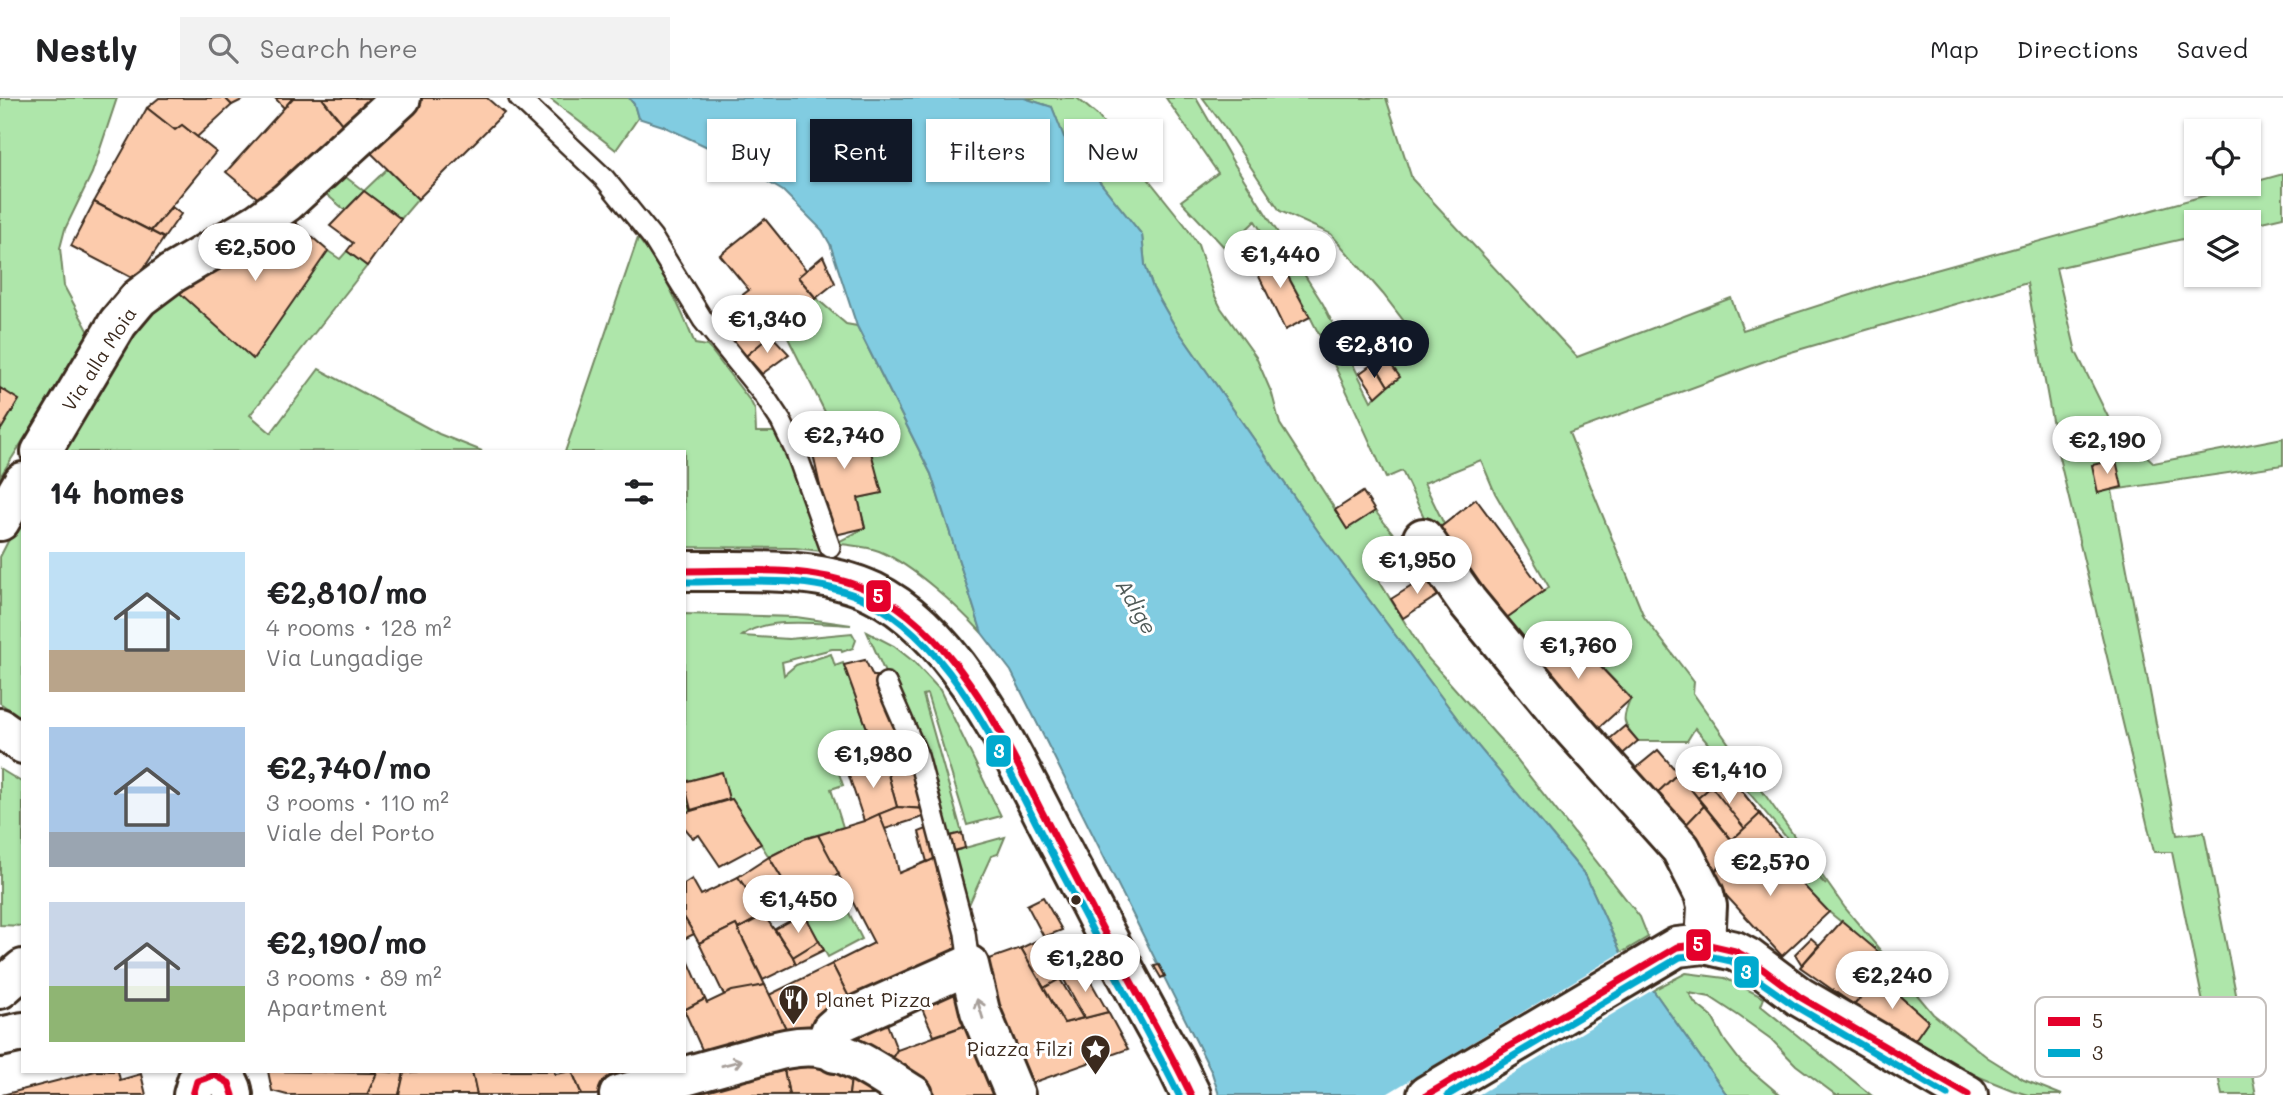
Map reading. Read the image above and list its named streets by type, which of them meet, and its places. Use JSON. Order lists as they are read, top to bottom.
{
  "streets": {
    "street": ["Via alla Moia"]
  },
  "water": ["Adige"],
  "places": {
    "restaurant": ["Planet Pizza"],
    "place": ["Piazza Filzi"]
  },
  "lines": ["transit line 5", "transit line 3"],
  "legend": ["5", "3"],
  "page": {
    "header": "Nestly",
    "search": "Search here",
    "nav": ["Map", "Directions", "Saved"],
    "chip": [
      "Buy",
      "Rent",
      "Filters",
      "New"
    ],
    "price": [
      "€2,500",
      "€1,440",
      "€1,340",
      "€2,810",
      "€2,740",
      "€2,190",
      "€1,950",
      "€1,760",
      "€1,980",
      "€1,410",
      "€2,570",
      "€1,450",
      "€1,280",
      "€2,240"
    ],
    "heading": "14 homes",
    "list": [
      {
        "name": "€2,810/mo",
        "note": "4 rooms · 128 m² · Via Lungadige"
      },
      {
        "name": "€2,740/mo",
        "note": "3 rooms · 110 m² · Viale del Porto"
      },
      {
        "name": "€2,190/mo",
        "note": "3 rooms · 89 m² · Apartment"
      }
    ]
  }
}
